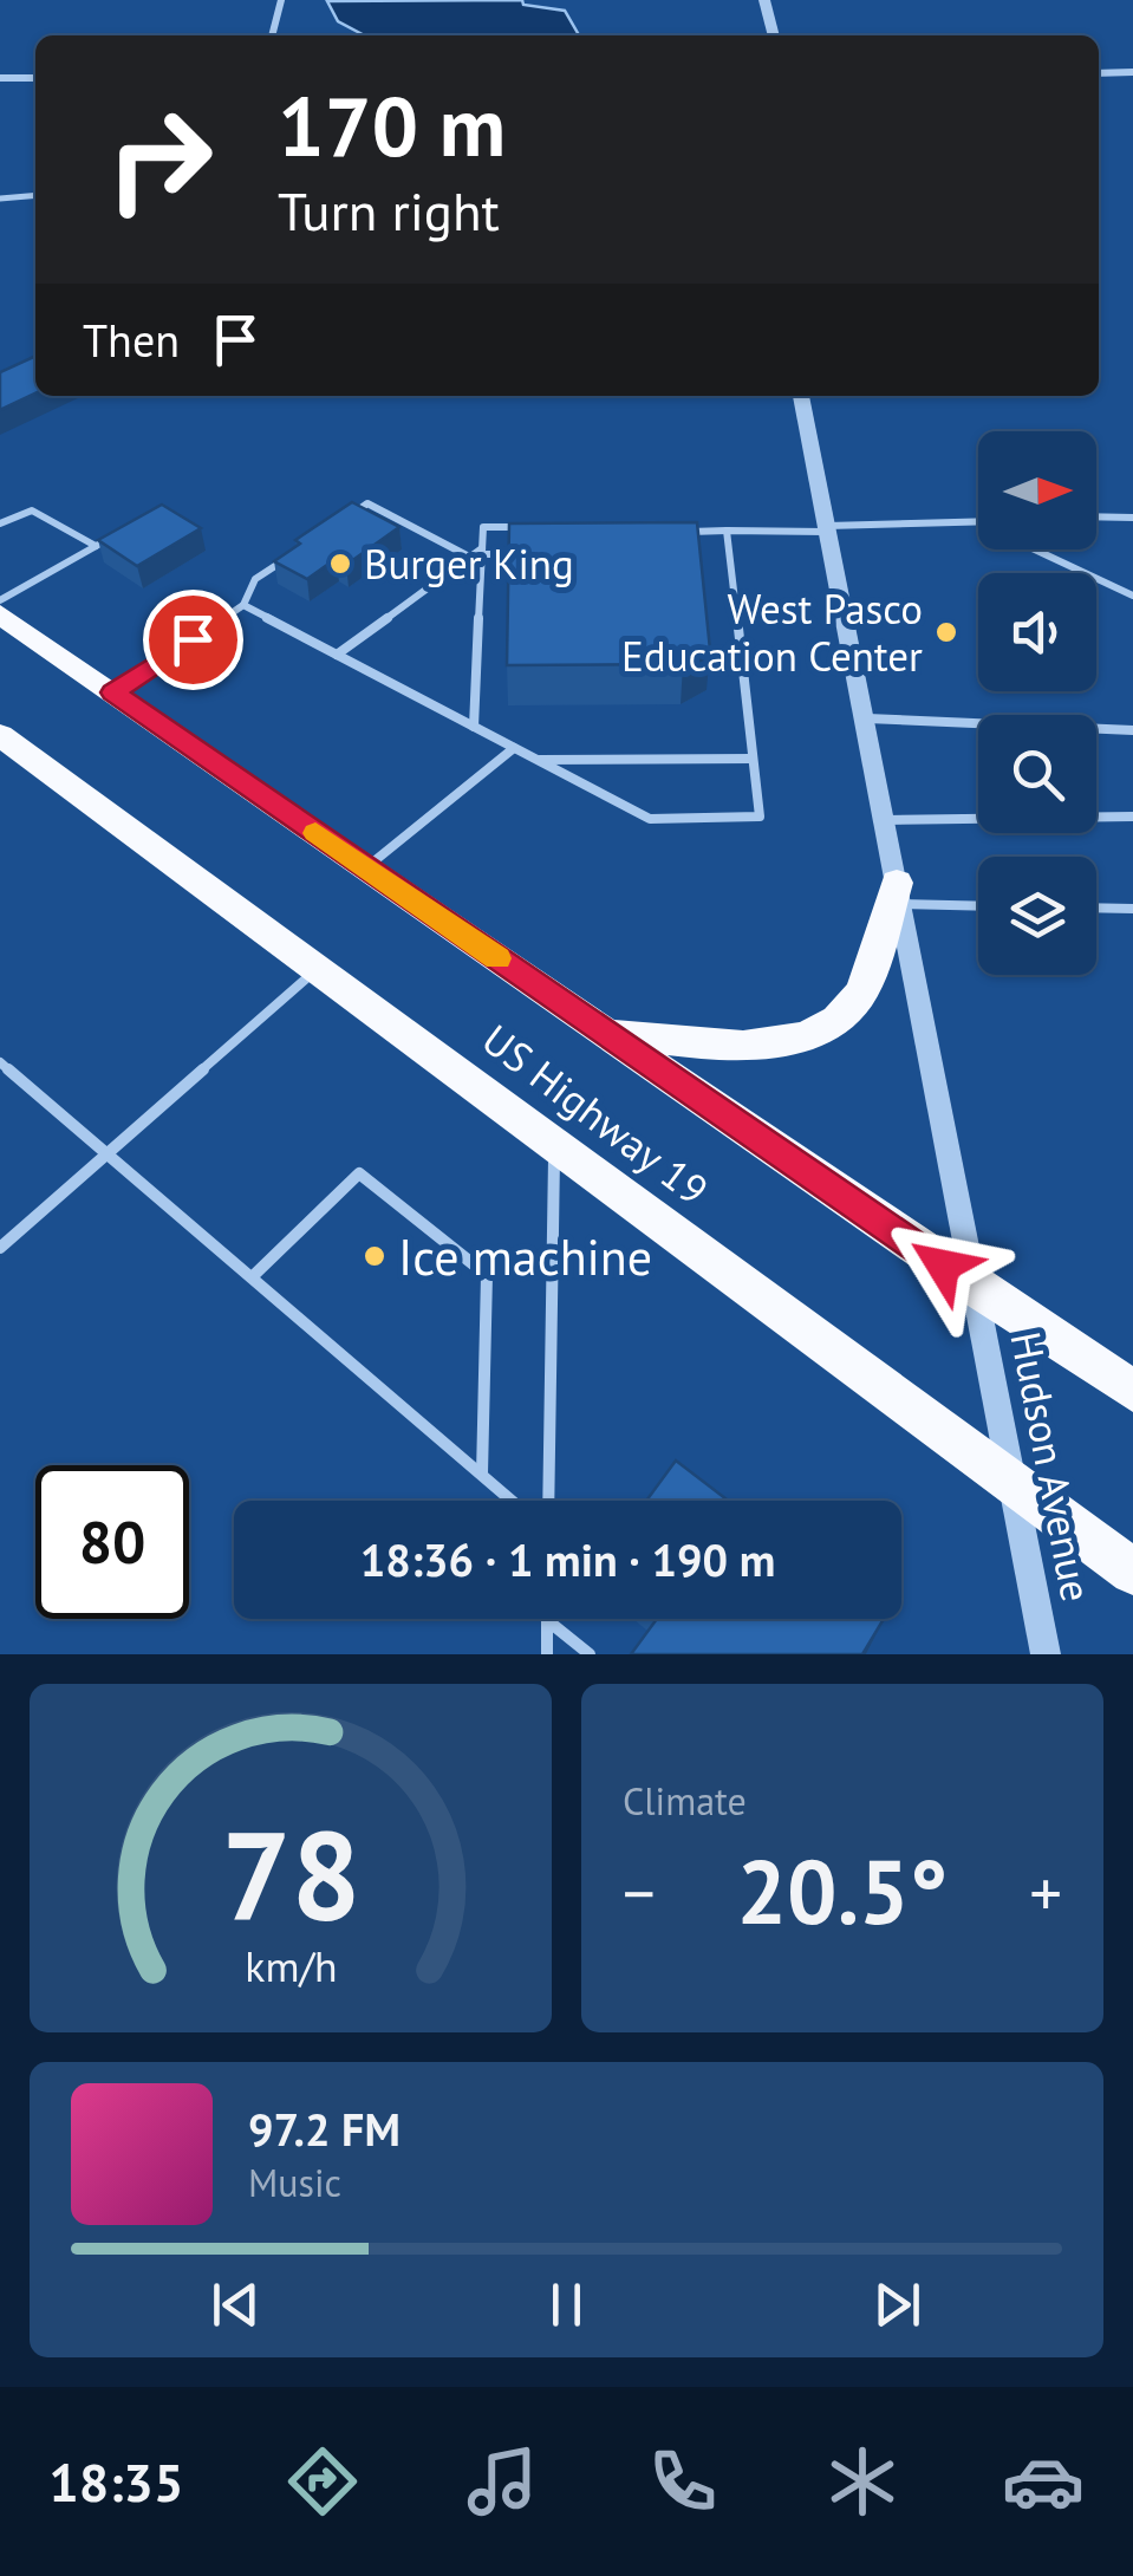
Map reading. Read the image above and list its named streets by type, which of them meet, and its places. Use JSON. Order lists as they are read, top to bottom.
{
  "streets": {
    "highway": ["US Highway 19"],
    "street": ["Hudson Avenue"]
  },
  "crossings": [
    ["US Highway 19", "Hudson Avenue"]
  ],
  "places": ["Burger King", "West Pasco Education Center", "Ice machine"],
  "north": "right",
  "page": {
    "turn": ["170 m", "Turn right"],
    "then": "Then",
    "limit": "80",
    "trip": "18:36 · 1 min · 190 m",
    "tile": "Climate",
    "heat": ["−", "20.5°", "+"],
    "song": ["97.2 FM", "Music"],
    "tabs": "18:35",
    "gauge": ["78", "km/h"]
  }
}
